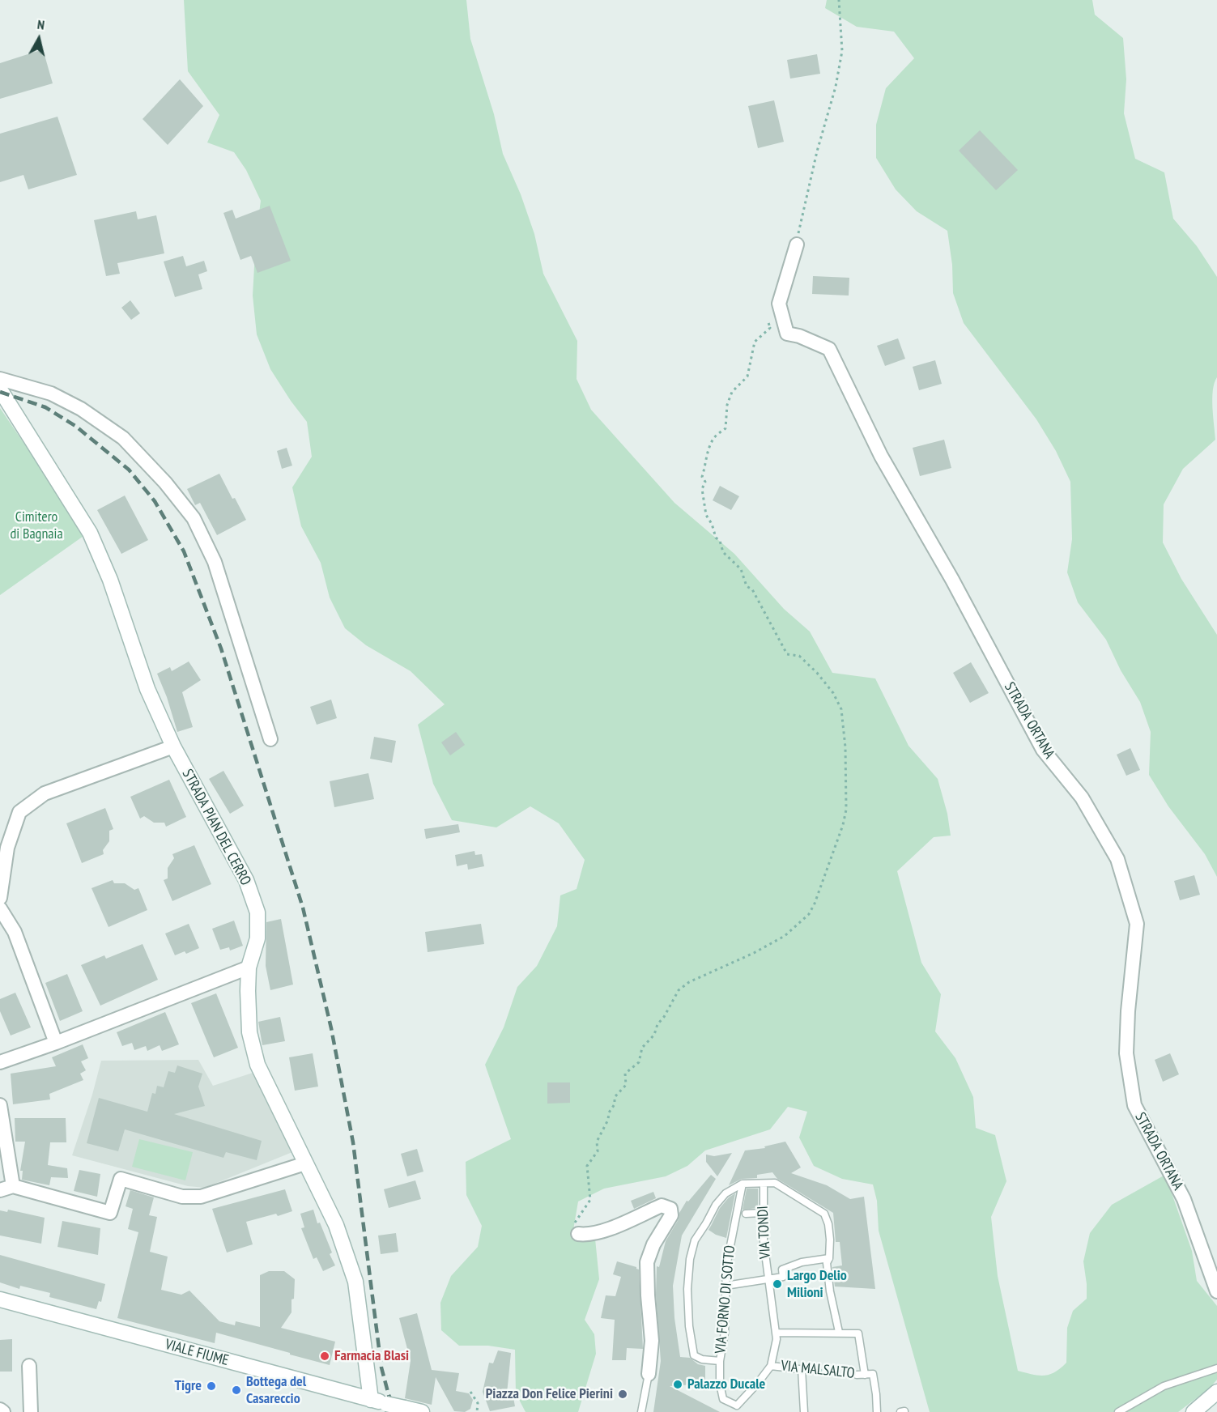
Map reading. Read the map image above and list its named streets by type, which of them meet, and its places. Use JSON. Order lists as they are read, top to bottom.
{
  "streets": {
    "street": ["STRADA ORTANA", "STRADA PIAN DEL CERRO", "VIALE FIUME"],
    "lane": ["VIA TONDI", "VIA FORNO DI SOTTO", "VIA MALSALTO"]
  },
  "crossings": [
    ["STRADA PIAN DEL CERRO", "VIALE FIUME"],
    ["VIA TONDI", "VIA MALSALTO"]
  ],
  "parks": ["Cimitero di Bagnaia"],
  "places": [
    "Largo Delio Milioni",
    "Farmacia Blasi",
    "Palazzo Ducale",
    "Tigre",
    "Bottega del Casareccio",
    "Piazza Don Felice Pierini"
  ],
  "north": "top"
}
